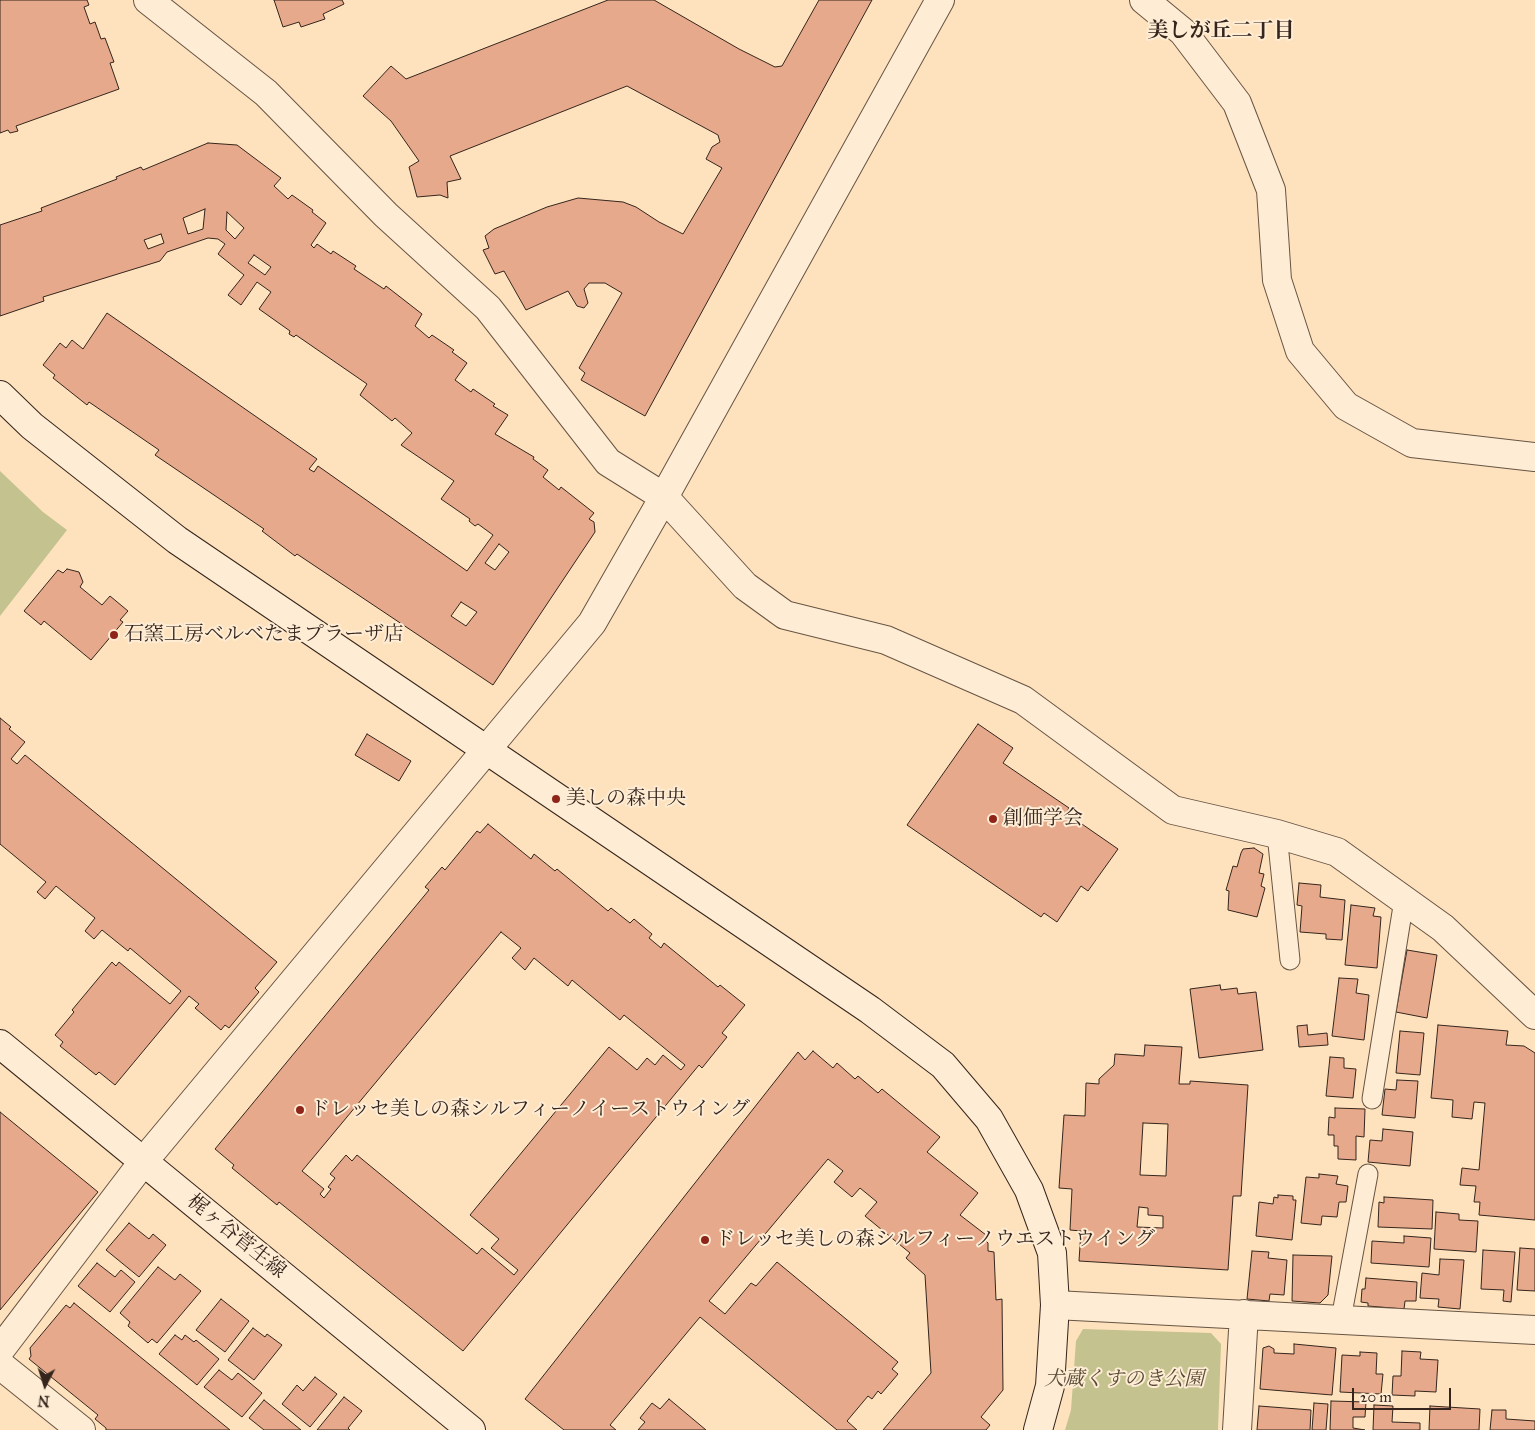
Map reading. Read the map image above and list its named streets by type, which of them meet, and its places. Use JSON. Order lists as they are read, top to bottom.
{
  "streets": {
    "street": ["梶ヶ谷菅生線"]
  },
  "districts": ["美しが丘二丁目"],
  "parks": ["犬蔵くすのき公園"],
  "places": [
    "石窯工房ベルベたまプラーザ店",
    "美しの森中央",
    "創価学会",
    "ドレッセ美しの森シルフィーノイーストウイング",
    "ドレッセ美しの森シルフィーノウエストウイング"
  ],
  "scale_bar": "20 m",
  "north": "bottom"
}
